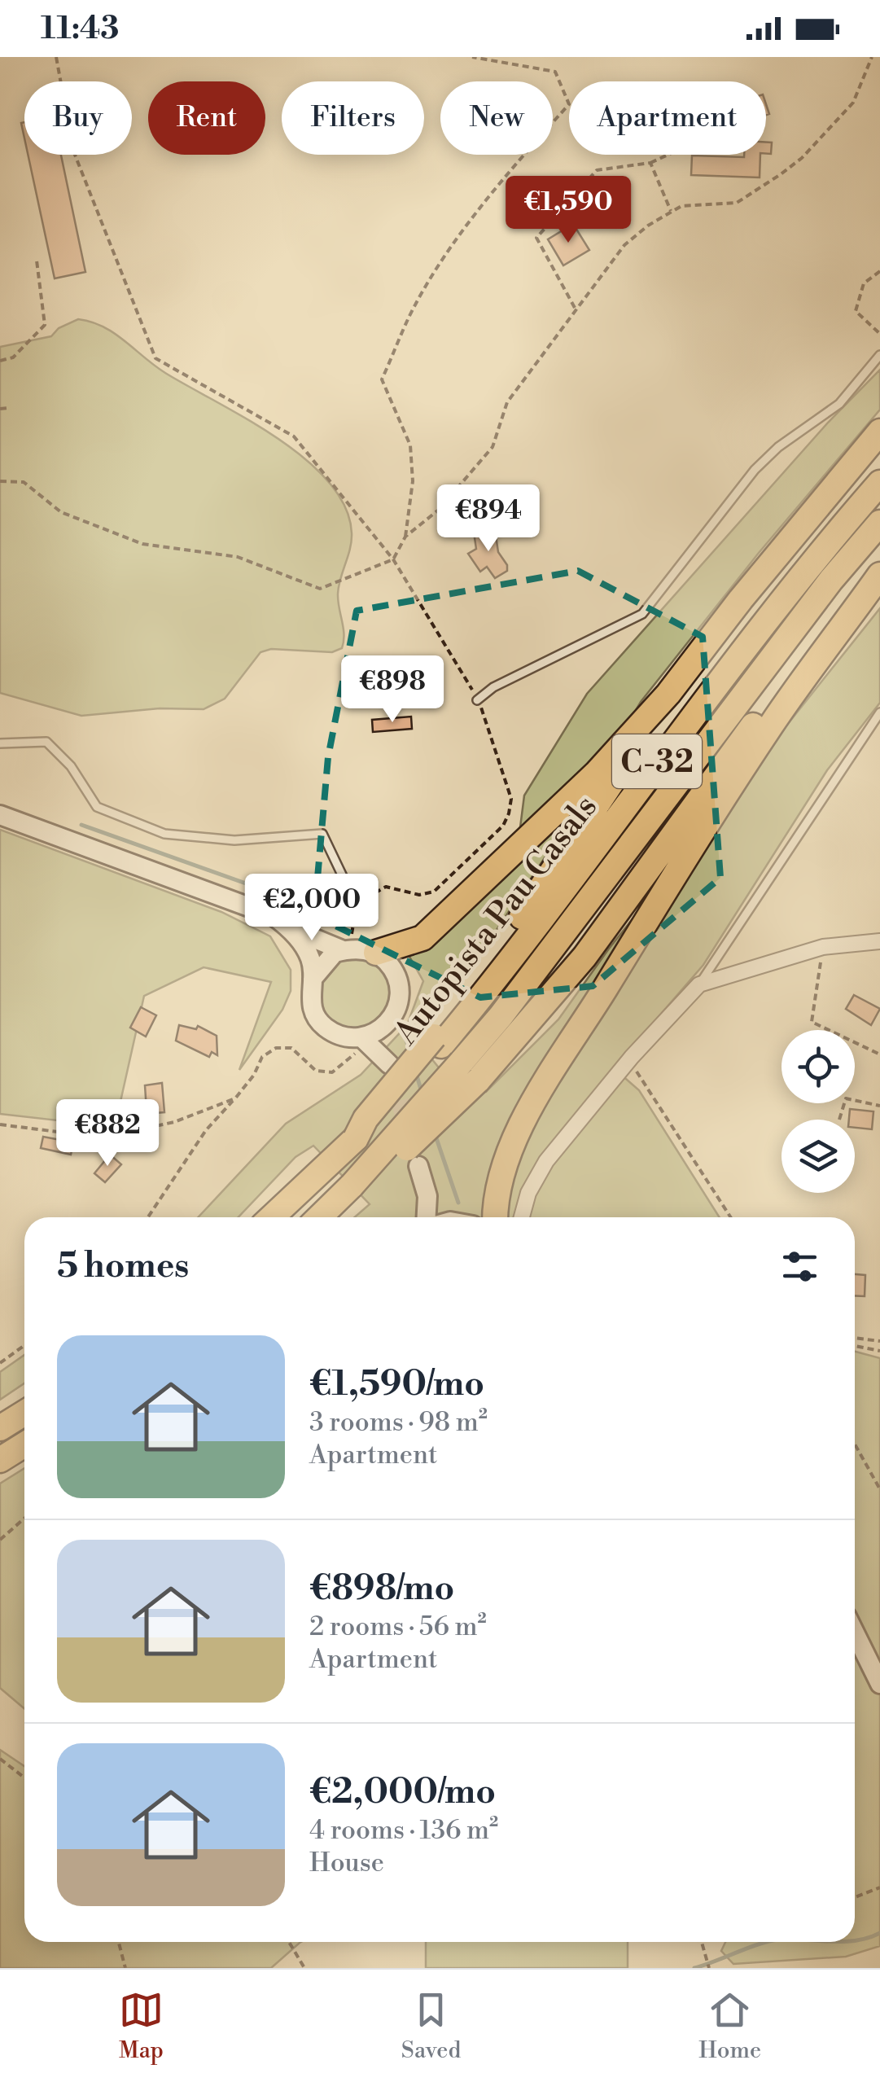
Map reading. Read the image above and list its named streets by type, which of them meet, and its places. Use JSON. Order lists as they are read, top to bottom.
{
  "streets": {
    "highway": ["C-32", "Autopista Pau Casals"]
  },
  "page": {
    "status": "11:43",
    "chip": [
      "Buy",
      "Rent",
      "Filters",
      "New",
      "Apartment"
    ],
    "price": [
      "€1,590",
      "€894",
      "€898",
      "€2,000",
      "€882"
    ],
    "heading": "5 homes",
    "list": [
      {
        "name": "€1,590/mo",
        "note": "3 rooms · 98 m² · Apartment"
      },
      {
        "name": "€898/mo",
        "note": "2 rooms · 56 m² · Apartment"
      },
      {
        "name": "€2,000/mo",
        "note": "4 rooms · 136 m² · House"
      }
    ],
    "tabs": ["Map", "Saved", "Home"]
  }
}
